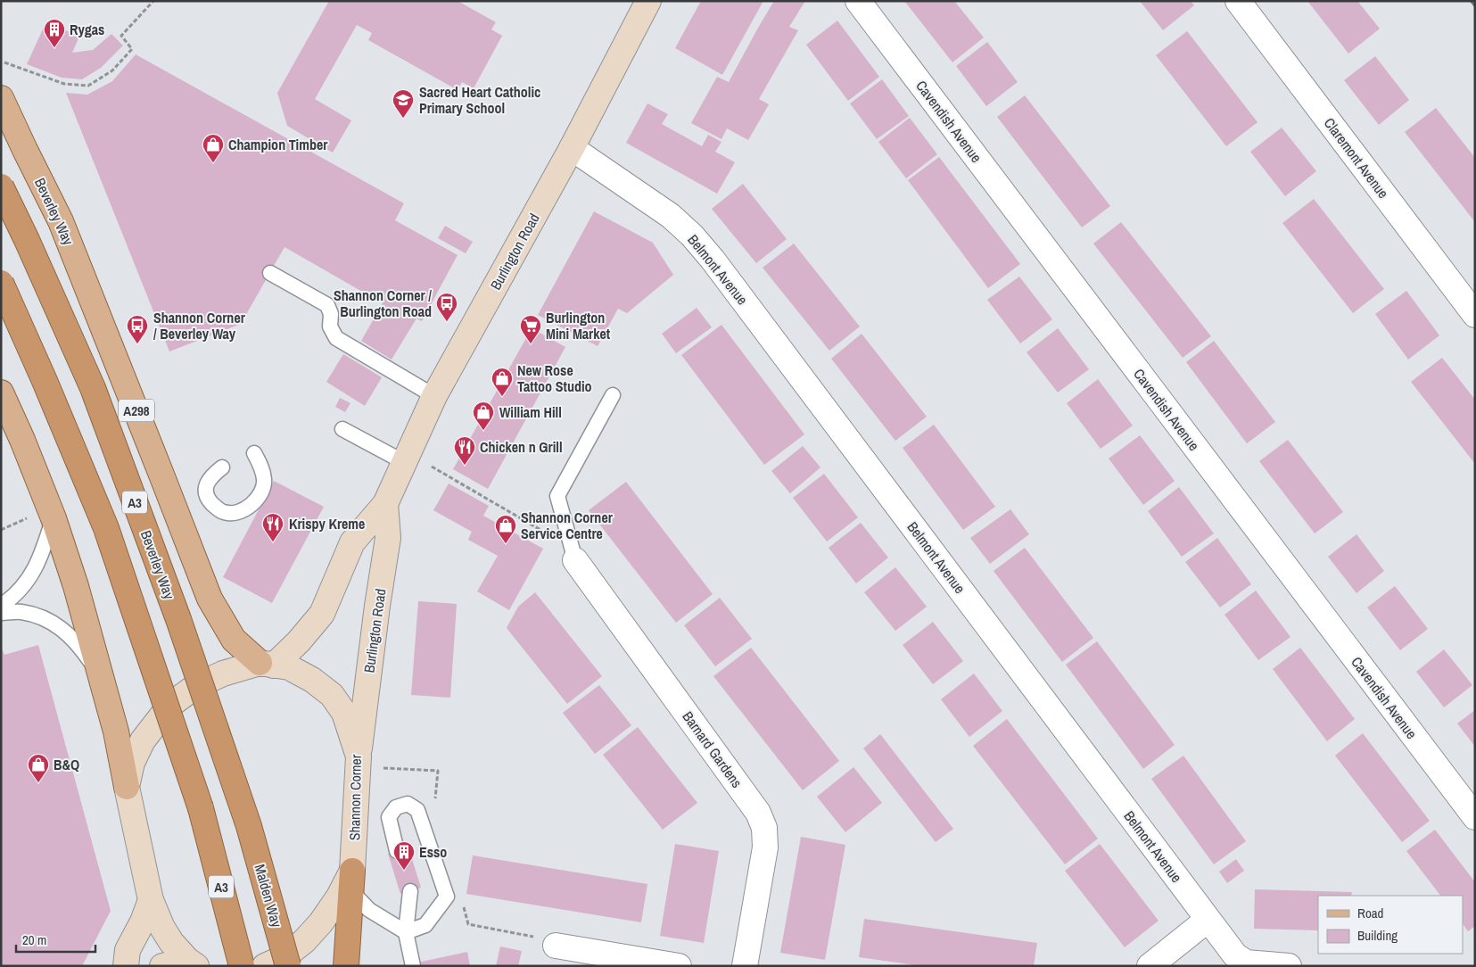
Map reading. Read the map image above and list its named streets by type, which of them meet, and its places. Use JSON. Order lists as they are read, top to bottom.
{
  "streets": {
    "highway": ["Beverley Way", "A3", "Malden Way"],
    "main road": ["Burlington Road", "A298", "Shannon Corner"],
    "street": [
      "Cavendish Avenue",
      "Claremont Avenue",
      "Belmont Avenue",
      "Barnard Gardens"
    ]
  },
  "crossings": [
    ["Beverley Way", "Burlington Road"],
    ["Beverley Way", "Shannon Corner"],
    ["Beverley Way", "Malden Way"],
    ["Burlington Road", "Belmont Avenue"],
    ["Burlington Road", "Shannon Corner"]
  ],
  "places": {
    "building": ["Rygas", "Esso"],
    "school or university": ["Sacred Heart Catholic Primary School"],
    "shop": [
      "Champion Timber",
      "New Rose Tattoo Studio",
      "William Hill",
      "Shannon Corner Service Centre",
      "B&Q"
    ],
    "bus stop": ["Shannon Corner / Burlington Road", "Shannon Corner / Beverley Way"],
    "supermarket": ["Burlington Mini Market"],
    "restaurant": ["Chicken n Grill", "Krispy Kreme"]
  },
  "legend": ["Road", "Building"],
  "scale_bar": "20 m"
}
